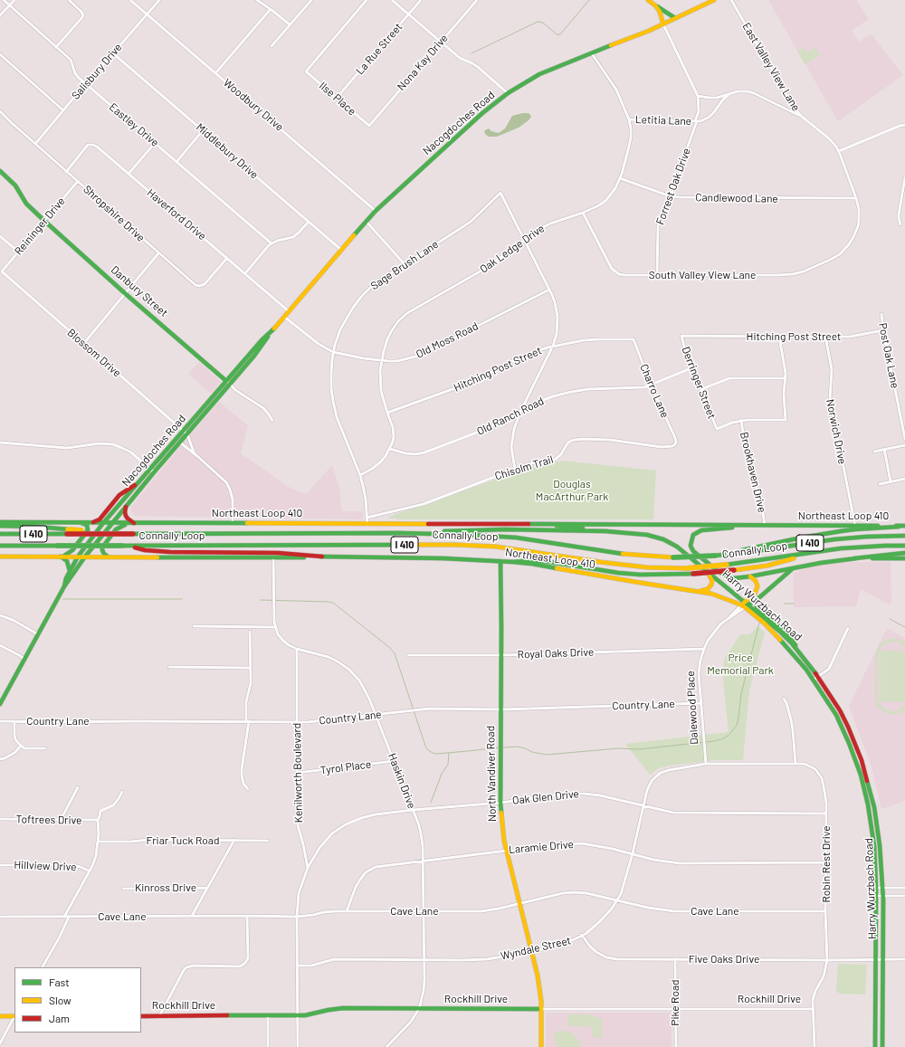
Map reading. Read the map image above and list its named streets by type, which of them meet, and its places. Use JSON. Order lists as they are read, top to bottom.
{
  "streets": {
    "main road": [
      "Nacogdoches Road",
      "Danbury Street",
      "Northeast Loop 410",
      "I 410",
      "Connally Loop",
      "Harry Wurzbach Road",
      "North Vandiver Road",
      "Rockhill Drive"
    ],
    "street": [
      "La Rue Street",
      "Nona Kay Drive",
      "East Valley View Lane",
      "Salisbury Drive",
      "Ilse Place",
      "Woodbury Drive",
      "Letitia Lane",
      "Eastley Drive",
      "Middlebury Drive",
      "Forrest Oak Drive",
      "Candlewood Lane",
      "Shropshire Drive",
      "Haverford Drive",
      "Reininger Drive",
      "Oak Ledge Drive",
      "Sage Brush Lane",
      "South Valley View Lane",
      "Hitching Post Street",
      "Old Moss Road",
      "Blossom Drive",
      "Post Oak Lane",
      "Derringer Street",
      "Charro Lane",
      "Old Ranch Road",
      "Norwich Drive",
      "Chisolm Trail",
      "Brookhaven Drive",
      "Royal Oaks Drive",
      "Country Lane",
      "Dalewood Place",
      "Tyrol Place",
      "Kenilworth Boulevard",
      "Haskin Drive",
      "Oak Glen Drive",
      "Toftrees Drive",
      "Friar Tuck Road",
      "Laramie Drive",
      "Robin Rest Drive",
      "Hillview Drive",
      "Kinross Drive",
      "Cave Lane",
      "Wyndale Street",
      "Five Oaks Drive",
      "Pike Road"
    ]
  },
  "crossings": [
    ["La Rue Street", "Ilse Place"],
    ["Nona Kay Drive", "Ilse Place"],
    ["East Valley View Lane", "Candlewood Lane"],
    ["East Valley View Lane", "South Valley View Lane"],
    ["Salisbury Drive", "Woodbury Drive"],
    ["Salisbury Drive", "Eastley Drive"],
    ["Salisbury Drive", "Middlebury Drive"],
    ["Salisbury Drive", "Shropshire Drive"],
    ["Woodbury Drive", "Nacogdoches Road"],
    ["Letitia Lane", "Forrest Oak Drive"],
    ["Letitia Lane", "Oak Ledge Drive"],
    ["Nacogdoches Road", "Middlebury Drive"],
    ["Nacogdoches Road", "Haverford Drive"],
    ["Nacogdoches Road", "Oak Ledge Drive"],
    ["Nacogdoches Road", "Danbury Street"],
    ["Nacogdoches Road", "Old Moss Road"],
    ["Nacogdoches Road", "Blossom Drive"],
    ["Nacogdoches Road", "Northeast Loop 410"],
    ["Forrest Oak Drive", "Candlewood Lane"],
    ["Forrest Oak Drive", "South Valley View Lane"],
    ["Candlewood Lane", "Oak Ledge Drive"],
    ["Shropshire Drive", "Haverford Drive"],
    ["Shropshire Drive", "Reininger Drive"],
    ["Reininger Drive", "Danbury Street"],
    ["Reininger Drive", "Blossom Drive"],
    ["Oak Ledge Drive", "Sage Brush Lane"],
    ["Oak Ledge Drive", "South Valley View Lane"],
    ["Oak Ledge Drive", "Hitching Post Street"],
    ["Oak Ledge Drive", "Old Moss Road"],
    ["Oak Ledge Drive", "Old Ranch Road"],
    ["Sage Brush Lane", "Old Moss Road"],
    ["Sage Brush Lane", "Chisolm Trail"],
    ["Sage Brush Lane", "Northeast Loop 410"],
    ["Hitching Post Street", "Post Oak Lane"],
    ["Hitching Post Street", "Derringer Street"],
    ["Hitching Post Street", "Charro Lane"],
    ["Hitching Post Street", "Norwich Drive"],
    ["Derringer Street", "Old Ranch Road"],
    ["Derringer Street", "Brookhaven Drive"],
    ["Charro Lane", "Old Ranch Road"],
    ["Charro Lane", "Chisolm Trail"],
    ["Norwich Drive", "Northeast Loop 410"],
    ["Chisolm Trail", "Northeast Loop 410"],
    ["Brookhaven Drive", "Northeast Loop 410"],
    ["Northeast Loop 410", "Harry Wurzbach Road"],
    ["Northeast Loop 410", "Dalewood Place"],
    ["Northeast Loop 410", "North Vandiver Road"],
    ["Northeast Loop 410", "Haskin Drive"],
    ["Harry Wurzbach Road", "Dalewood Place"],
    ["Harry Wurzbach Road", "Five Oaks Drive"],
    ["Royal Oaks Drive", "Dalewood Place"],
    ["Royal Oaks Drive", "North Vandiver Road"],
    ["Country Lane", "Dalewood Place"],
    ["Country Lane", "Kenilworth Boulevard"],
    ["Country Lane", "North Vandiver Road"],
    ["Country Lane", "Haskin Drive"],
    ["Dalewood Place", "Wyndale Street"],
    ["Tyrol Place", "Kenilworth Boulevard"],
    ["Tyrol Place", "Haskin Drive"],
    ["Kenilworth Boulevard", "Haskin Drive"],
    ["Kenilworth Boulevard", "Oak Glen Drive"],
    ["North Vandiver Road", "Oak Glen Drive"],
    ["North Vandiver Road", "Laramie Drive"],
    ["North Vandiver Road", "Cave Lane"],
    ["North Vandiver Road", "Wyndale Street"],
    ["North Vandiver Road", "Rockhill Drive"],
    ["Haskin Drive", "Oak Glen Drive"],
    ["Haskin Drive", "Laramie Drive"],
    ["Haskin Drive", "Cave Lane"],
    ["Haskin Drive", "Wyndale Street"],
    ["Haskin Drive", "Rockhill Drive"],
    ["Oak Glen Drive", "Robin Rest Drive"],
    ["Oak Glen Drive", "Wyndale Street"],
    ["Laramie Drive", "Robin Rest Drive"],
    ["Laramie Drive", "Cave Lane"],
    ["Laramie Drive", "Wyndale Street"],
    ["Robin Rest Drive", "Cave Lane"],
    ["Robin Rest Drive", "Wyndale Street"],
    ["Robin Rest Drive", "Five Oaks Drive"],
    ["Robin Rest Drive", "Rockhill Drive"],
    ["Cave Lane", "Wyndale Street"],
    ["Wyndale Street", "Five Oaks Drive"],
    ["Five Oaks Drive", "Pike Road"],
    ["Rockhill Drive", "Pike Road"]
  ],
  "parks": ["Douglas MacArthur Park", "Price Memorial Park"],
  "legend": ["Fast", "Slow", "Jam"]
}
